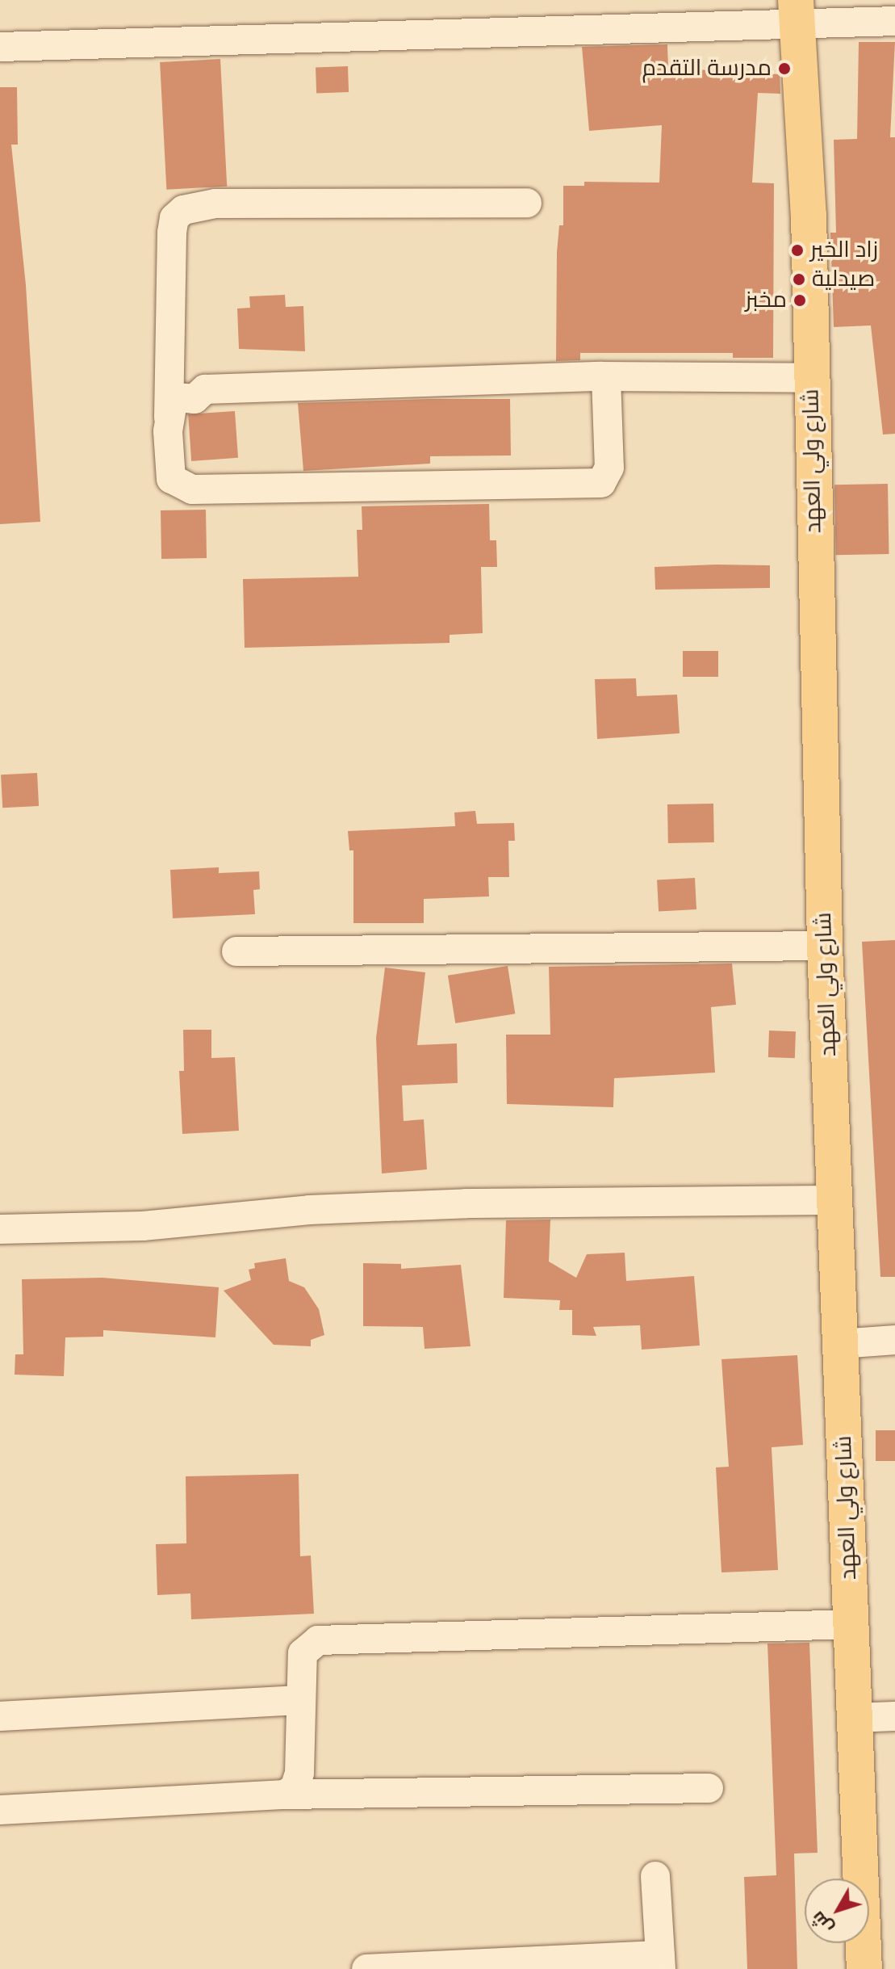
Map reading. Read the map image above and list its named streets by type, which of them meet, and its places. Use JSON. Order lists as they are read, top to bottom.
{
  "streets": {
    "main road": ["شارع ولي العهد"]
  },
  "places": [
    "مدرسة التقدم",
    "زاد الخير",
    "صيدلية",
    "مخبز"
  ],
  "north": "bottom left"
}
